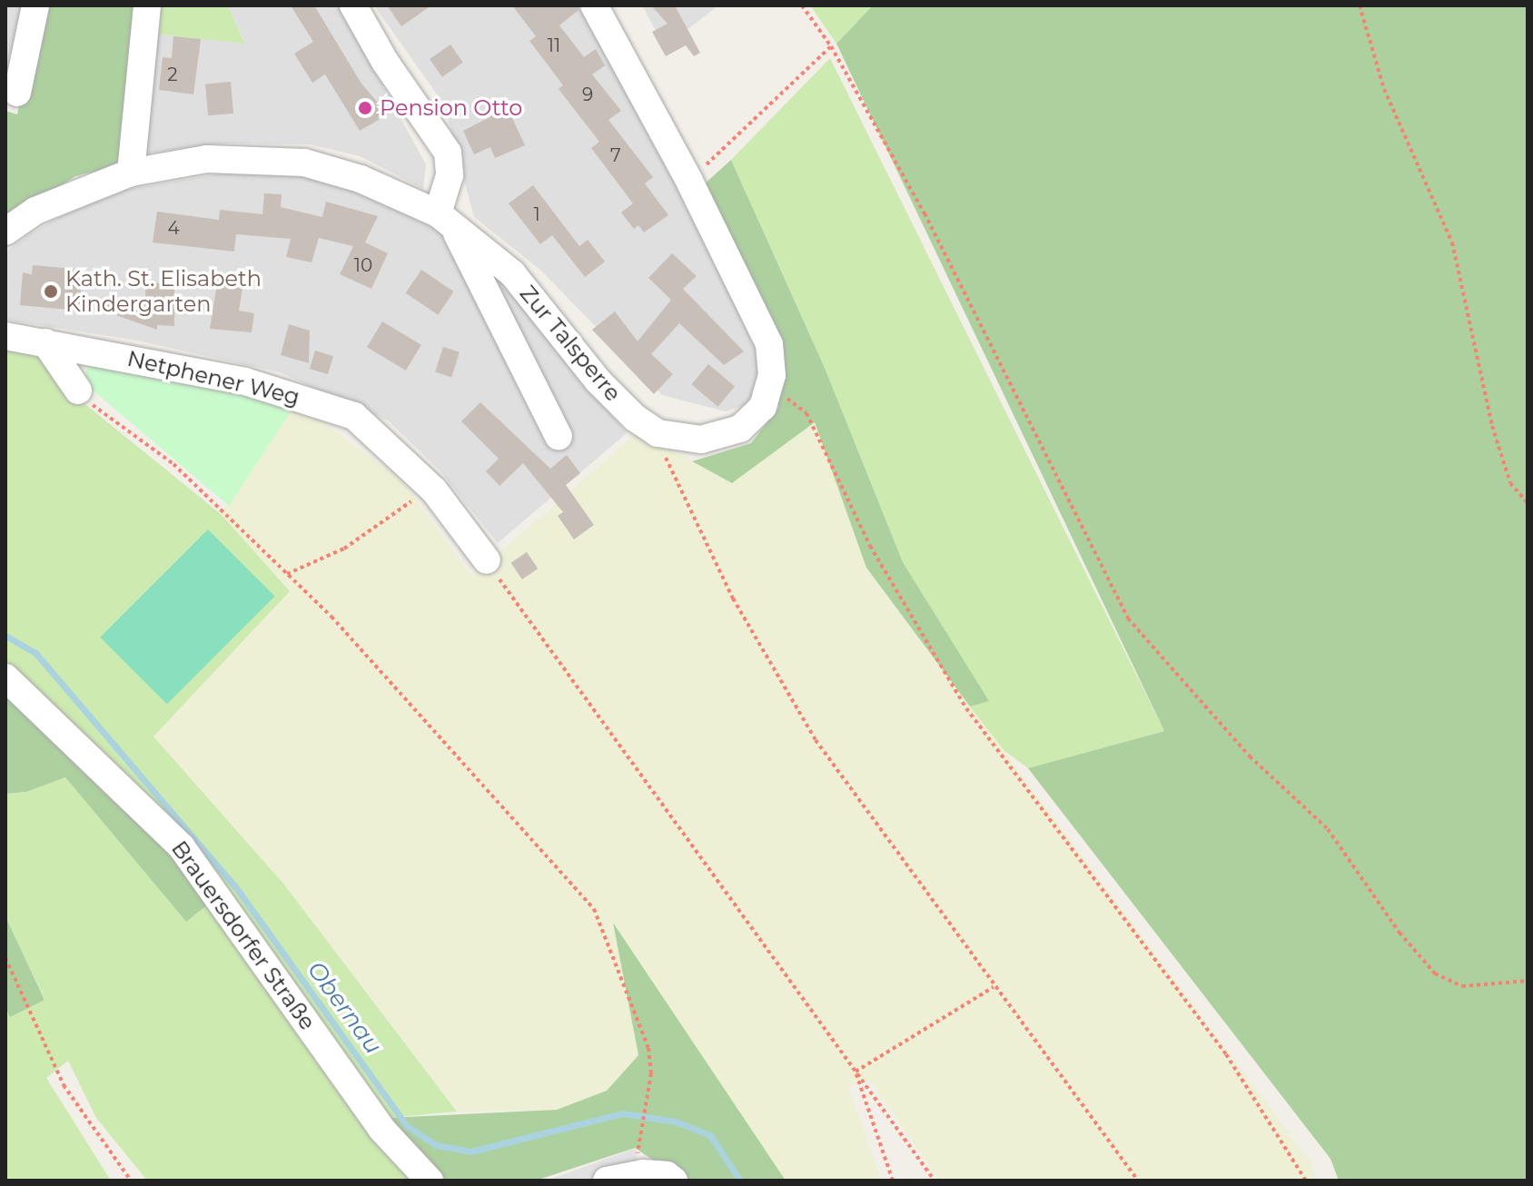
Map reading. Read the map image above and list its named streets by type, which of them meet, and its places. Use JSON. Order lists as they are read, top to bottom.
{
  "streets": {
    "street": ["Zur Talsperre", "Netphener Weg", "Brauersdorfer Straße"]
  },
  "water": ["Obernau"],
  "places": ["Pension Otto", "Kath. St. Elisabeth Kindergarten"],
  "house_numbers": [
    "11",
    "2",
    "9",
    "7",
    "1",
    "4",
    "10"
  ]
}
